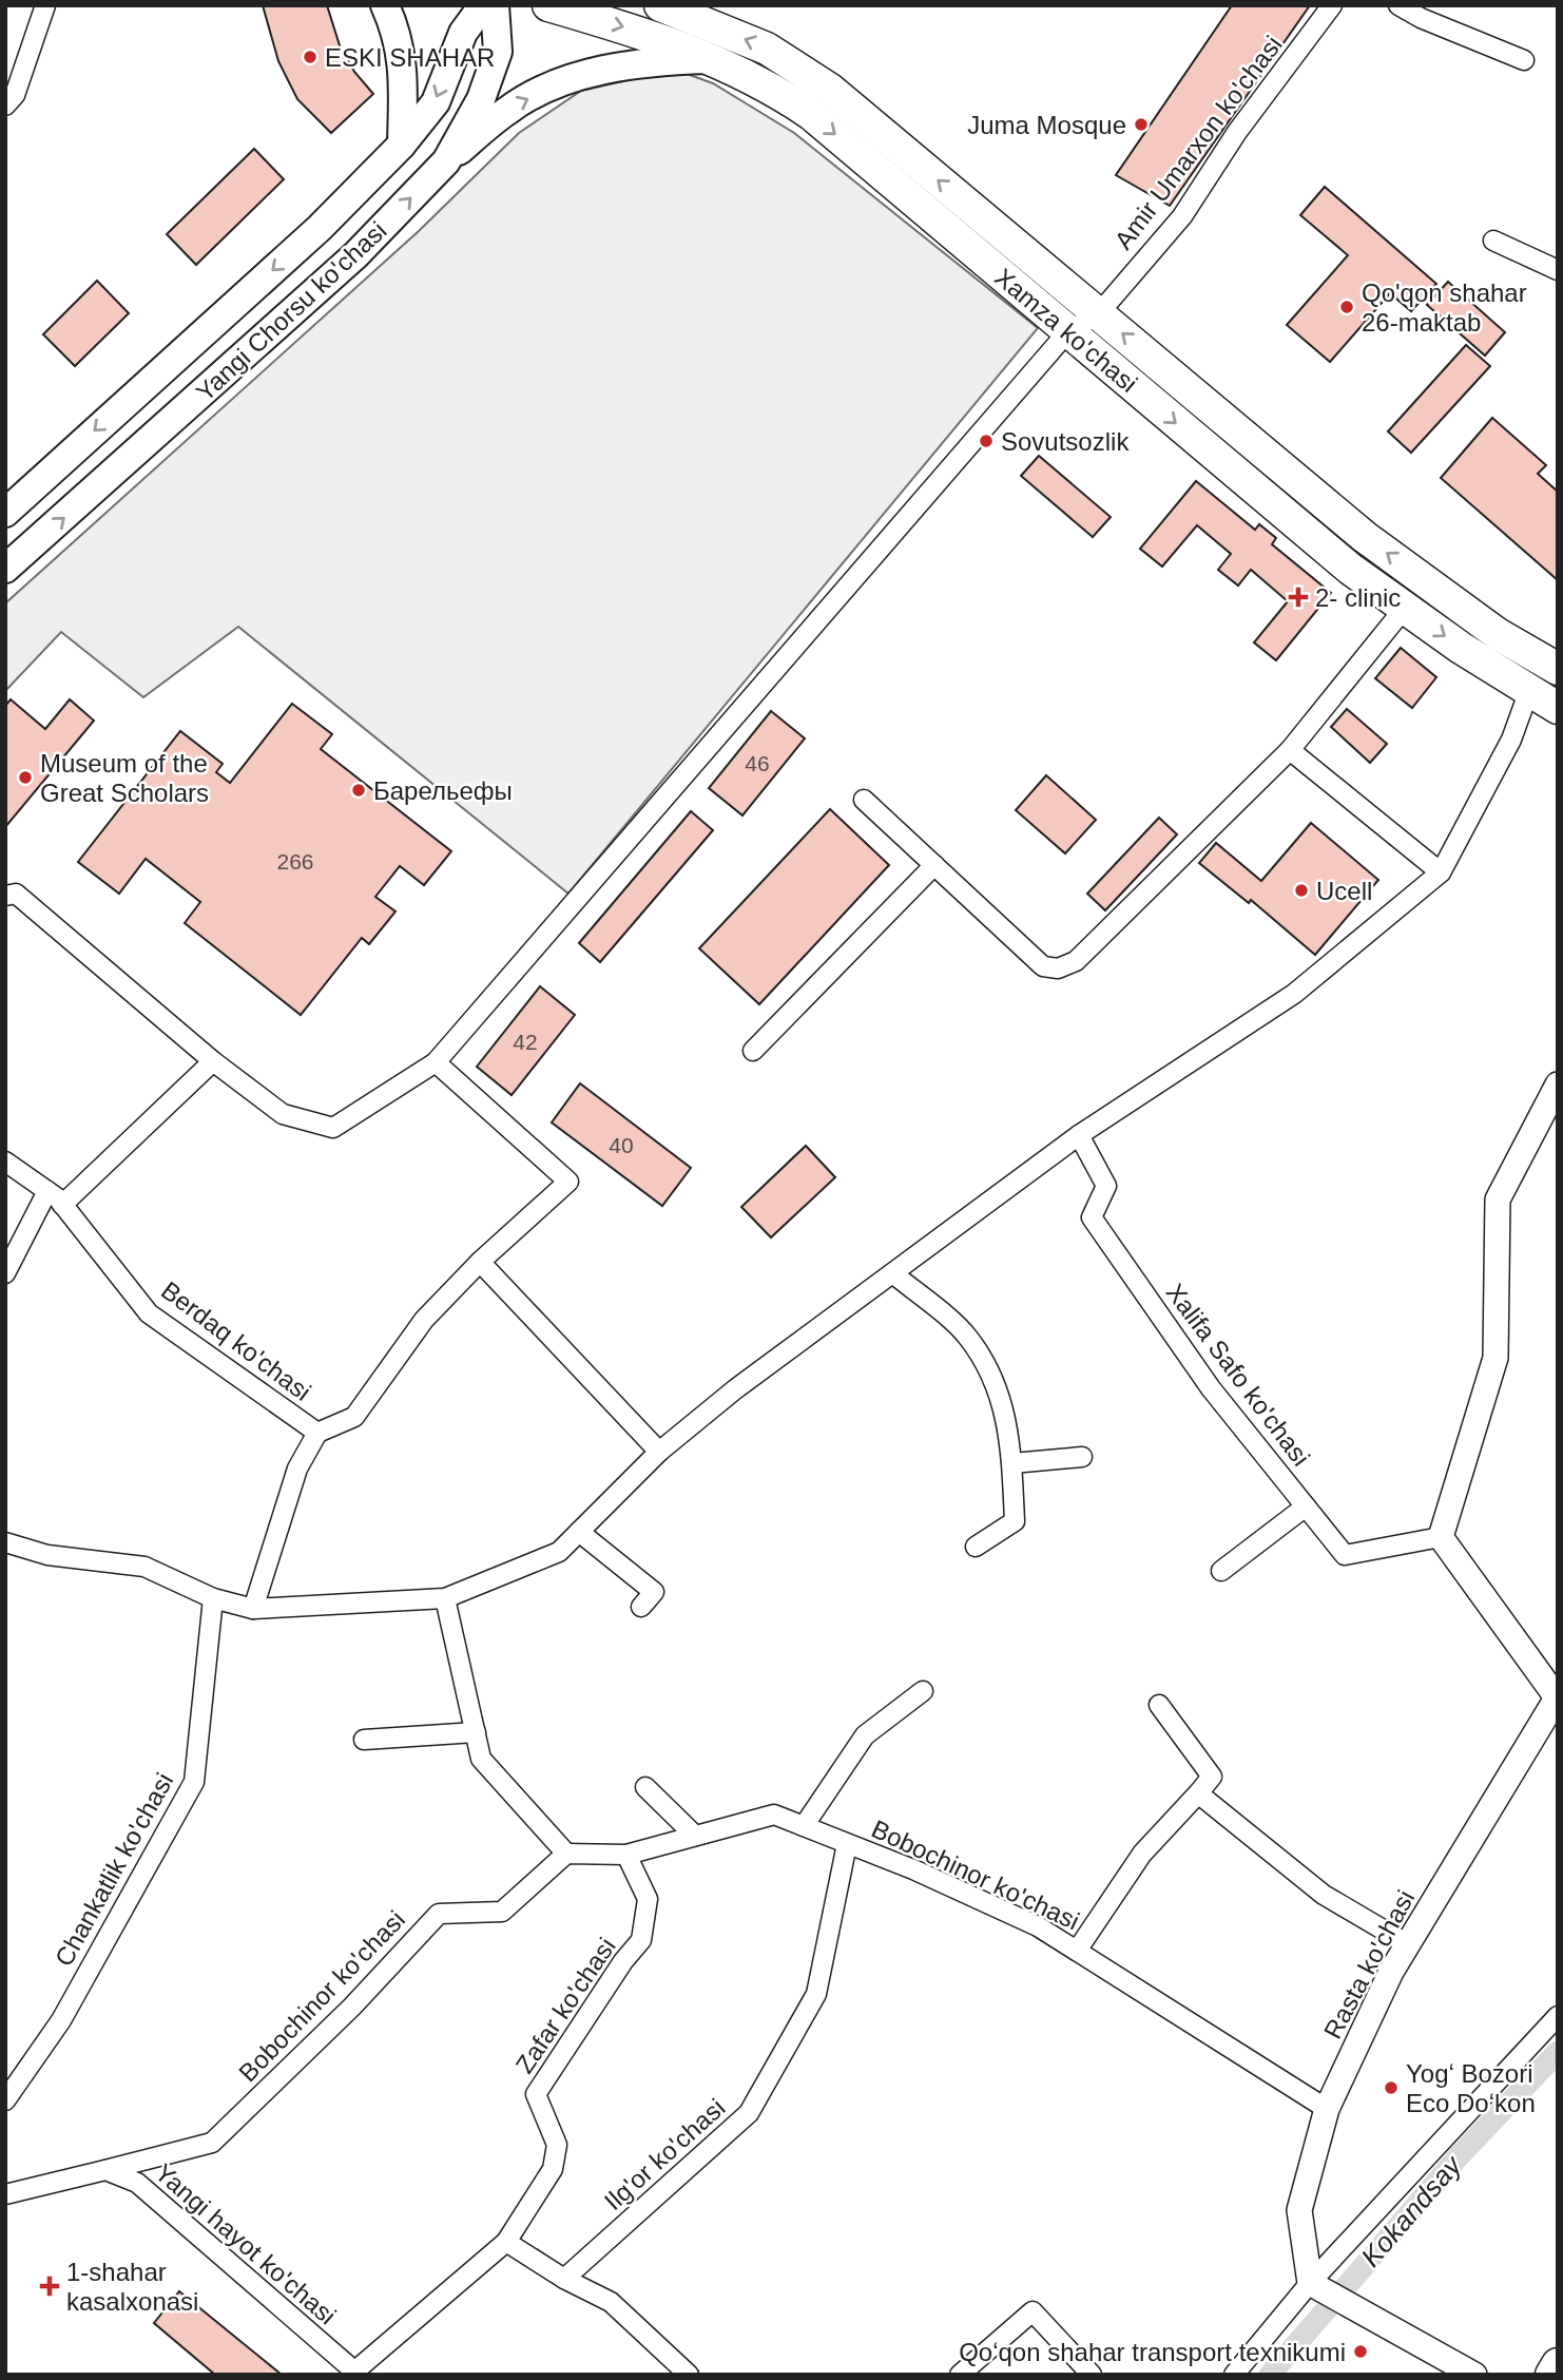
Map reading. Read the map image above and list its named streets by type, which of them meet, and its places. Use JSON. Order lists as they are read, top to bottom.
{
  "streets": {
    "main road": ["Yangi Chorsu ko'chasi", "Xamza ko'chasi"],
    "street": [
      "Amir Umarxon ko'chasi",
      "Berdaq ko'chasi",
      "Xalifa Safo ko'chasi",
      "Chankatlik ko'chasi",
      "Bobochinor ko'chasi",
      "Rasta ko'chasi",
      "Zafar ko'chasi",
      "Ilg'or ko'chasi",
      "Yangi hayot ko'chasi"
    ]
  },
  "crossings": [
    ["Amir Umarxon ko'chasi", "Xamza ko'chasi"],
    ["Bobochinor ko'chasi", "Rasta ko'chasi"],
    ["Bobochinor ko'chasi", "Zafar ko'chasi"],
    ["Bobochinor ko'chasi", "Ilg'or ko'chasi"],
    ["Bobochinor ko'chasi", "Yangi hayot ko'chasi"],
    ["Zafar ko'chasi", "Yangi hayot ko'chasi"]
  ],
  "water": ["Kokandsay"],
  "places": {
    "other": [
      "ESKI SHAHAR",
      "Juma Mosque",
      "Qo'qon shahar 26-maktab",
      "Sovutsozlik",
      "Museum of the Great Scholars",
      "Барельефы",
      "Ucell",
      "Yogʻ Bozori Eco Doʻkon",
      "Qoʻqon shahar transport texnikumi"
    ],
    "health": ["2- clinic", "1-shahar kasalxonasi"]
  },
  "house_numbers": [
    "46",
    "266",
    "42",
    "40"
  ]
}
